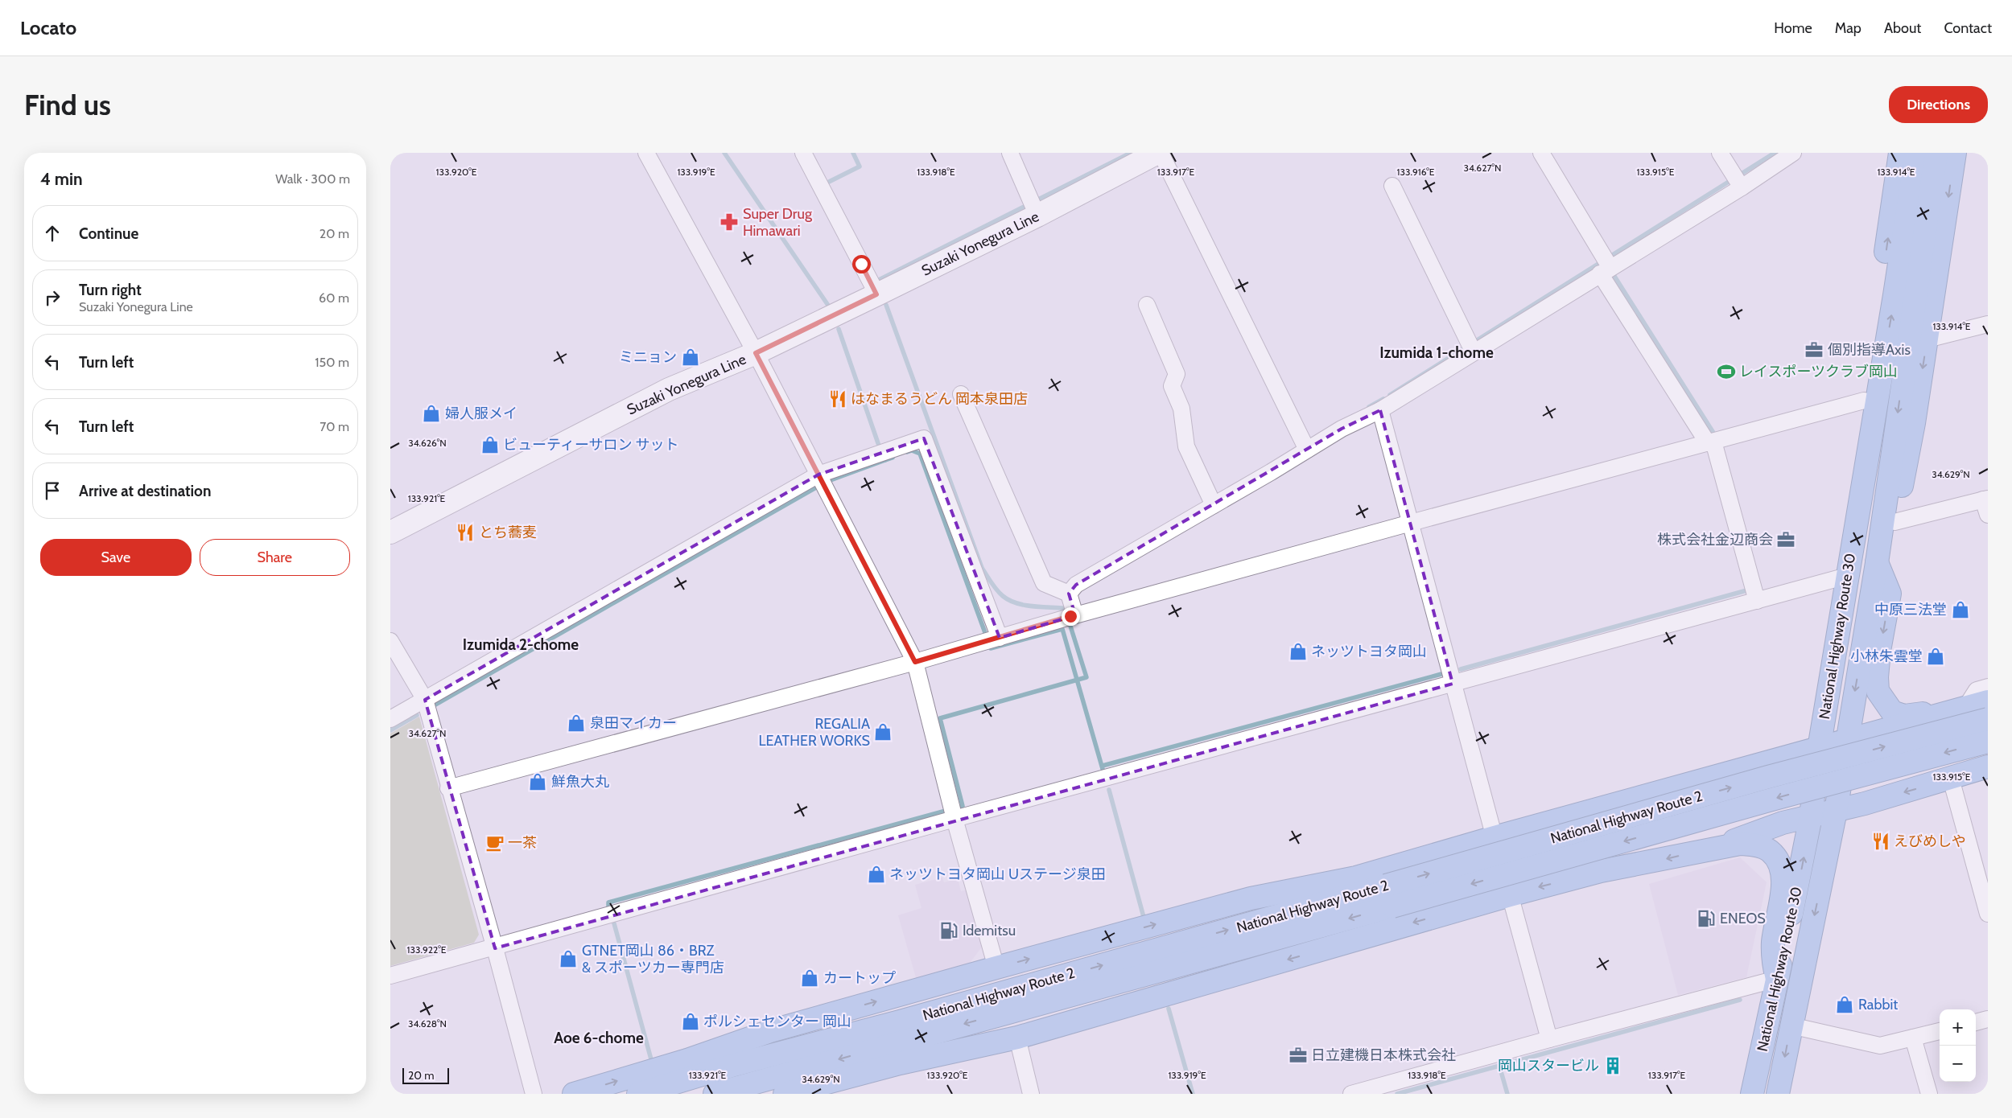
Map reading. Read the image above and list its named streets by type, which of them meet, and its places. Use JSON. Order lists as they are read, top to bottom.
{
  "streets": {
    "highway": ["National Highway Route 30", "National Highway Route 2"],
    "main road": ["Suzaki Yonegura Line"]
  },
  "districts": ["Izumida 1-chome", "Izumida 2-chome", "Aoe 6-chome"],
  "places": {
    "pharmacy": ["Super Drug Himawari"],
    "office": ["個別指導Axis", "株式会社金辺商会", "日立建機日本株式会社"],
    "shop": [
      "ミニョン",
      "婦人服メイ",
      "ビューティーサロン サット",
      "中原三法堂",
      "ネッツトヨタ岡山",
      "小林朱雲堂",
      "泉田マイカー",
      "REGALIA LEATHER WORKS",
      "鮮魚大丸",
      "ネッツトヨタ岡山 Uステージ泉田",
      "GTNET岡山 86・BRZ & スポーツカー専門店",
      "カートップ",
      "Rabbit",
      "ポルシェセンター 岡山"
    ],
    "sports": ["レイスポーツクラブ岡山"],
    "restaurant": ["はなまるうどん 岡本泉田店", "とち蕎麦", "えびめしや"],
    "cafe": ["一茶"],
    "fuel station": ["ENEOS", "Idemitsu"],
    "building": ["岡山スタービル"]
  },
  "scale_bar": "20 m",
  "page": {
    "header": "Locato",
    "nav": [
      "Home",
      "Map",
      "About",
      "Contact"
    ],
    "buttons": [
      "Directions",
      ["Save", "Share"]
    ],
    "title": "Find us",
    "heading": ["4 min", "Walk · 300 m"],
    "list": [
      ["Continue", "20 m"],
      ["Turn right", "Suzaki Yonegura Line", "60 m"],
      ["Turn left", "150 m"],
      ["Turn left", "70 m"],
      "Arrive at destination"
    ],
    "map_buttons": ["+", "−"],
    "scale": "20 m"
  },
  "coordinates": [
    "34.627°N",
    "133.920°E",
    "133.919°E",
    "133.918°E",
    "133.917°E",
    "133.916°E",
    "133.915°E",
    "133.914°E",
    "34.626°N",
    "34.629°N",
    "133.921°E",
    "133.922°E",
    "34.628°N"
  ]
}
